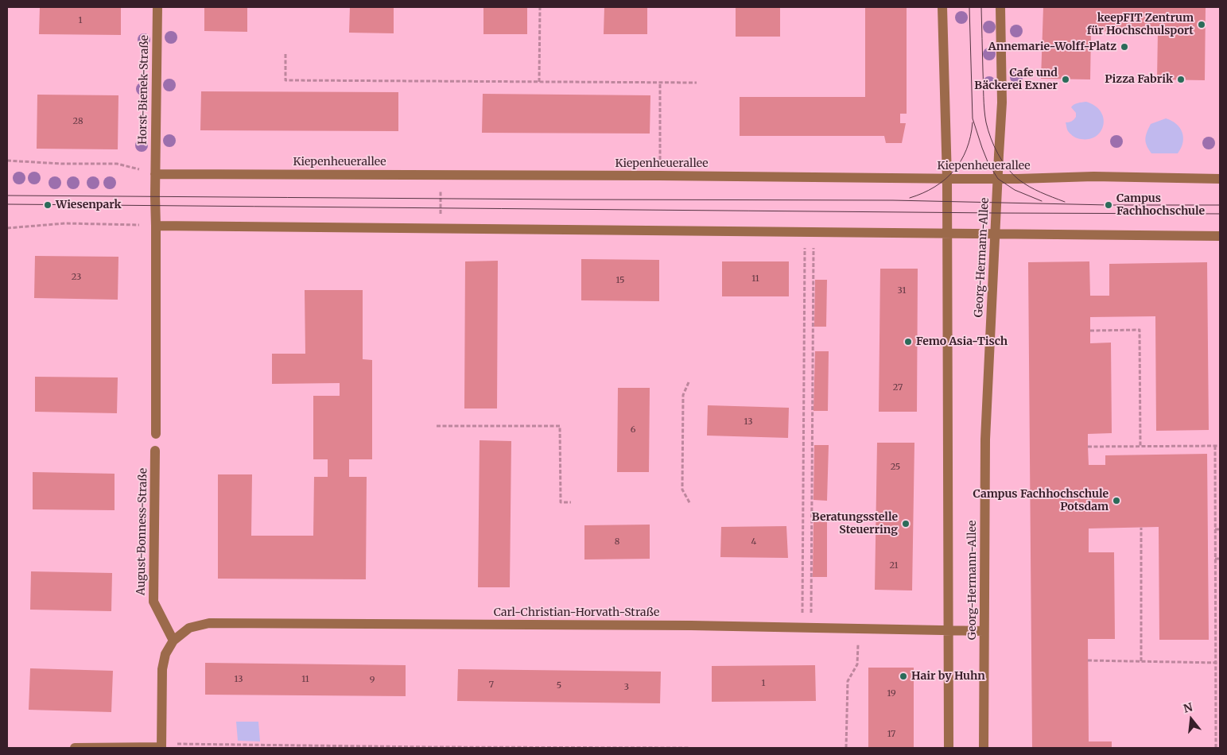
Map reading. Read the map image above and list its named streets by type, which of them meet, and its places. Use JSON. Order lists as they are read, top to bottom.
{
  "streets": {
    "street": [
      "Horst-Bienek-Straße",
      "Kiepenheuerallee",
      "Georg-Hermann-Allee",
      "August-Bonness-Straße",
      "Carl-Christian-Horvath-Straße"
    ]
  },
  "crossings": [
    ["Horst-Bienek-Straße", "Kiepenheuerallee"],
    ["Kiepenheuerallee", "Georg-Hermann-Allee"],
    ["Georg-Hermann-Allee", "Carl-Christian-Horvath-Straße"],
    ["August-Bonness-Straße", "Carl-Christian-Horvath-Straße"]
  ],
  "places": [
    "keepFIT Zentrum für Hochschulsport",
    "Annemarie-Wolff-Platz",
    "Cafe und Bäckerei Exner",
    "Pizza Fabrik",
    "Wiesenpark",
    "Campus Fachhochschule",
    "Femo Asia-Tisch",
    "Campus Fachhochschule Potsdam",
    "Beratungsstelle Steuerring",
    "Hair by Huhn"
  ],
  "house_numbers": [
    "1",
    "28",
    "23",
    "11",
    "15",
    "31",
    "27",
    "13",
    "6",
    "25",
    "8",
    "4",
    "21",
    "13",
    "11",
    "9",
    "1",
    "7",
    "5",
    "3",
    "19",
    "17"
  ],
  "north": "top"
}
